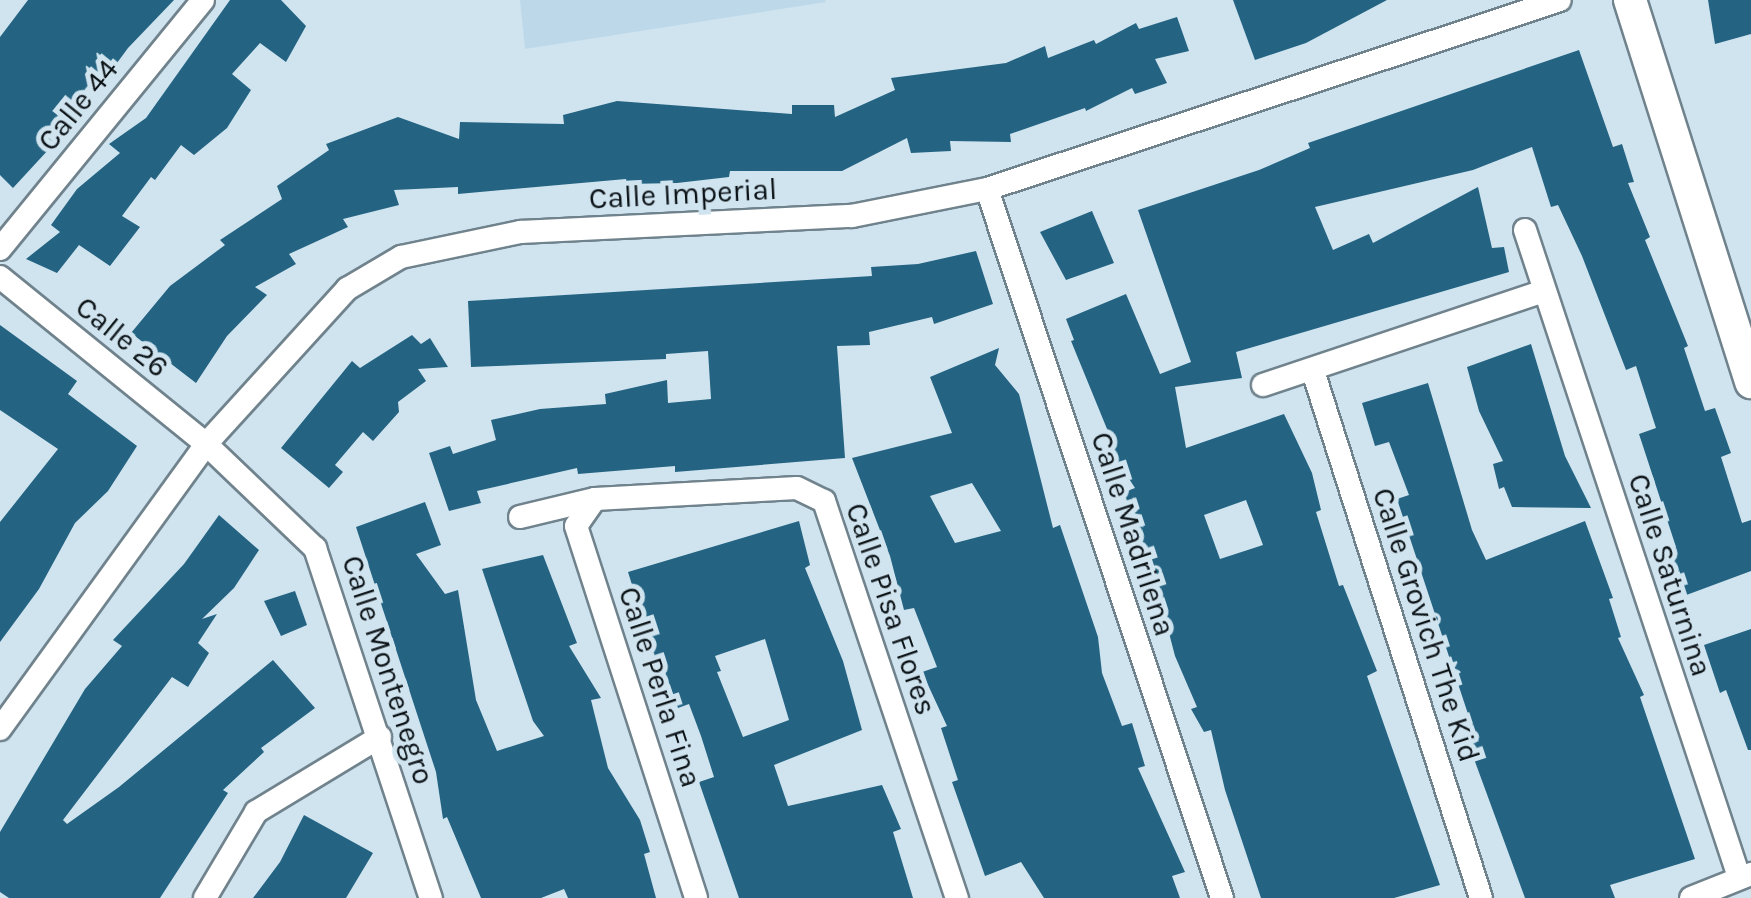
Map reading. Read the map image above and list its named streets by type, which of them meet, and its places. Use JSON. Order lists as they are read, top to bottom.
{
  "streets": {
    "street": [
      "Calle 44",
      "Calle Imperial",
      "Calle 26",
      "Calle Madrilena",
      "Calle Saturnina",
      "Calle Pisa Flores",
      "Calle Grovich The Kid",
      "Calle Montenegro",
      "Calle Perla Fina"
    ]
  },
  "crossings": [
    ["Calle Imperial", "Calle 26"],
    ["Calle Imperial", "Calle Madrilena"],
    ["Calle Imperial", "Calle Montenegro"],
    ["Calle 26", "Calle Montenegro"],
    ["Calle Pisa Flores", "Calle Perla Fina"]
  ]
}
